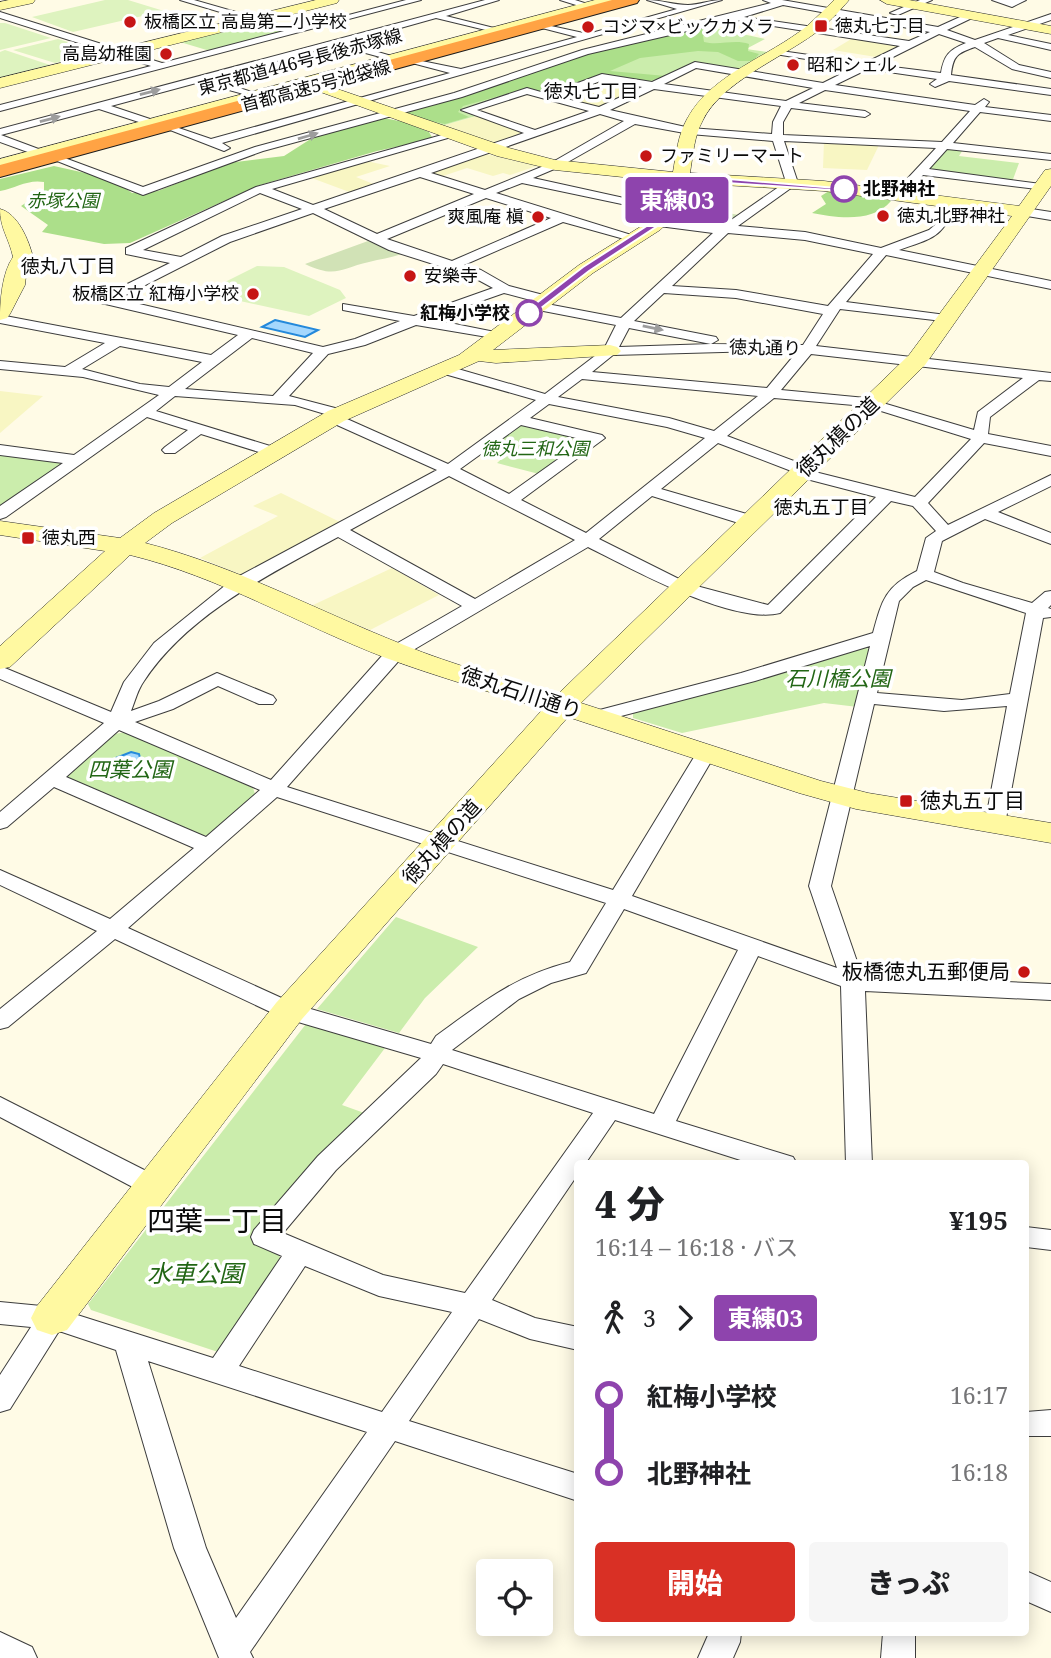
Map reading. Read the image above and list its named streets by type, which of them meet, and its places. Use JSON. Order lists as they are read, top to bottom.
{
  "streets": {
    "highway": ["首都高速5号池袋線"],
    "street": [
      "東京都道446号長後赤塚線",
      "徳丸通り",
      "徳丸槙の道",
      "徳丸石川通り"
    ]
  },
  "crossings": [
    ["東京都道446号長後赤塚線", "首都高速5号池袋線"],
    ["徳丸通り", "徳丸槙の道"],
    ["徳丸槙の道", "徳丸石川通り"]
  ],
  "districts": [
    "徳丸七丁目",
    "徳丸八丁目",
    "徳丸五丁目",
    "四葉一丁目"
  ],
  "parks": [
    "赤塚公園",
    "徳丸三和公園",
    "石川橋公園",
    "四葉公園",
    "水車公園"
  ],
  "places": {
    "other": [
      "板橋区立 高島第二小学校",
      "コジマ×ビックカメラ",
      "高島幼稚園",
      "昭和シェル",
      "ファミリーマート",
      "北野神社",
      "徳丸北野神社",
      "爽風庵 槇",
      "安樂寺",
      "板橋区立 紅梅小学校",
      "紅梅小学校",
      "板橋徳丸五郵便局"
    ],
    "transit": ["徳丸七丁目", "徳丸西", "徳丸五丁目"]
  },
  "lines": ["bus line 東練03"],
  "page": {
    "on_map": "東練03",
    "heading": ["4 分", "16:14 – 16:18 · バス", "¥195"],
    "legs": ["3", "東練03"],
    "list": [
      {
        "name": "紅梅小学校",
        "value": "16:17"
      },
      {
        "name": "北野神社",
        "value": "16:18"
      }
    ],
    "buttons": ["開始", "きっぷ"]
  }
}
